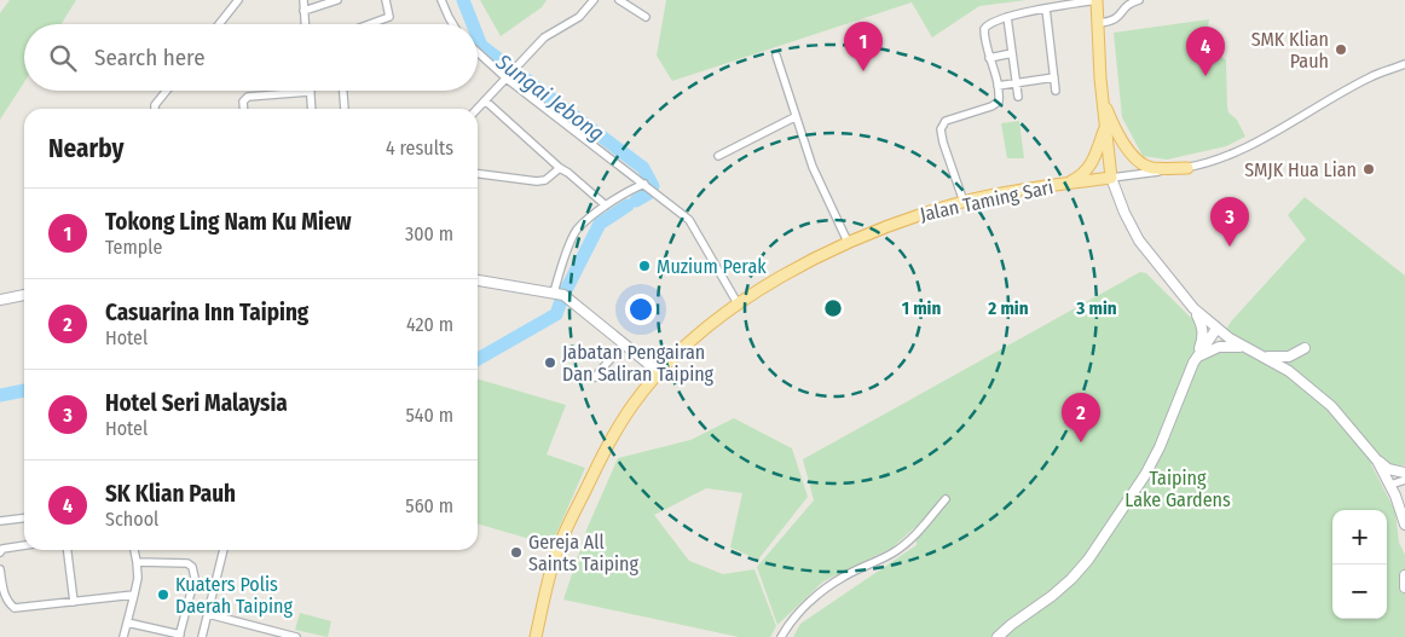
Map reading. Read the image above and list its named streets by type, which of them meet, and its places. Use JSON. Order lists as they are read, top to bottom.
{
  "streets": {
    "main road": ["Jalan Taming Sari"]
  },
  "water": ["Sungai Jebong"],
  "parks": ["Taiping Lake Gardens"],
  "places": [
    "SMK Klian Pauh",
    "SMJK Hua Lian",
    "Muzium Perak",
    "Jabatan Pengairan Dan Saliran Taiping",
    "Gereja All Saints Taiping",
    "Kuaters Polis Daerah Taiping"
  ],
  "page": {
    "pins": [
      "1",
      "4",
      "3",
      "2"
    ],
    "search": "Search here",
    "heading": ["Nearby", "4 results"],
    "list": [
      {
        "mark": "1",
        "name": "Tokong Ling Nam Ku Miew",
        "note": "Temple",
        "value": "300 m"
      },
      {
        "mark": "2",
        "name": "Casuarina Inn Taiping",
        "note": "Hotel",
        "value": "420 m"
      },
      {
        "mark": "3",
        "name": "Hotel Seri Malaysia",
        "note": "Hotel",
        "value": "540 m"
      },
      {
        "mark": "4",
        "name": "SK Klian Pauh",
        "note": "School",
        "value": "560 m"
      }
    ],
    "map_buttons": ["+", "−"]
  },
  "rings": ["1 min", "2 min", "3 min"]
}
